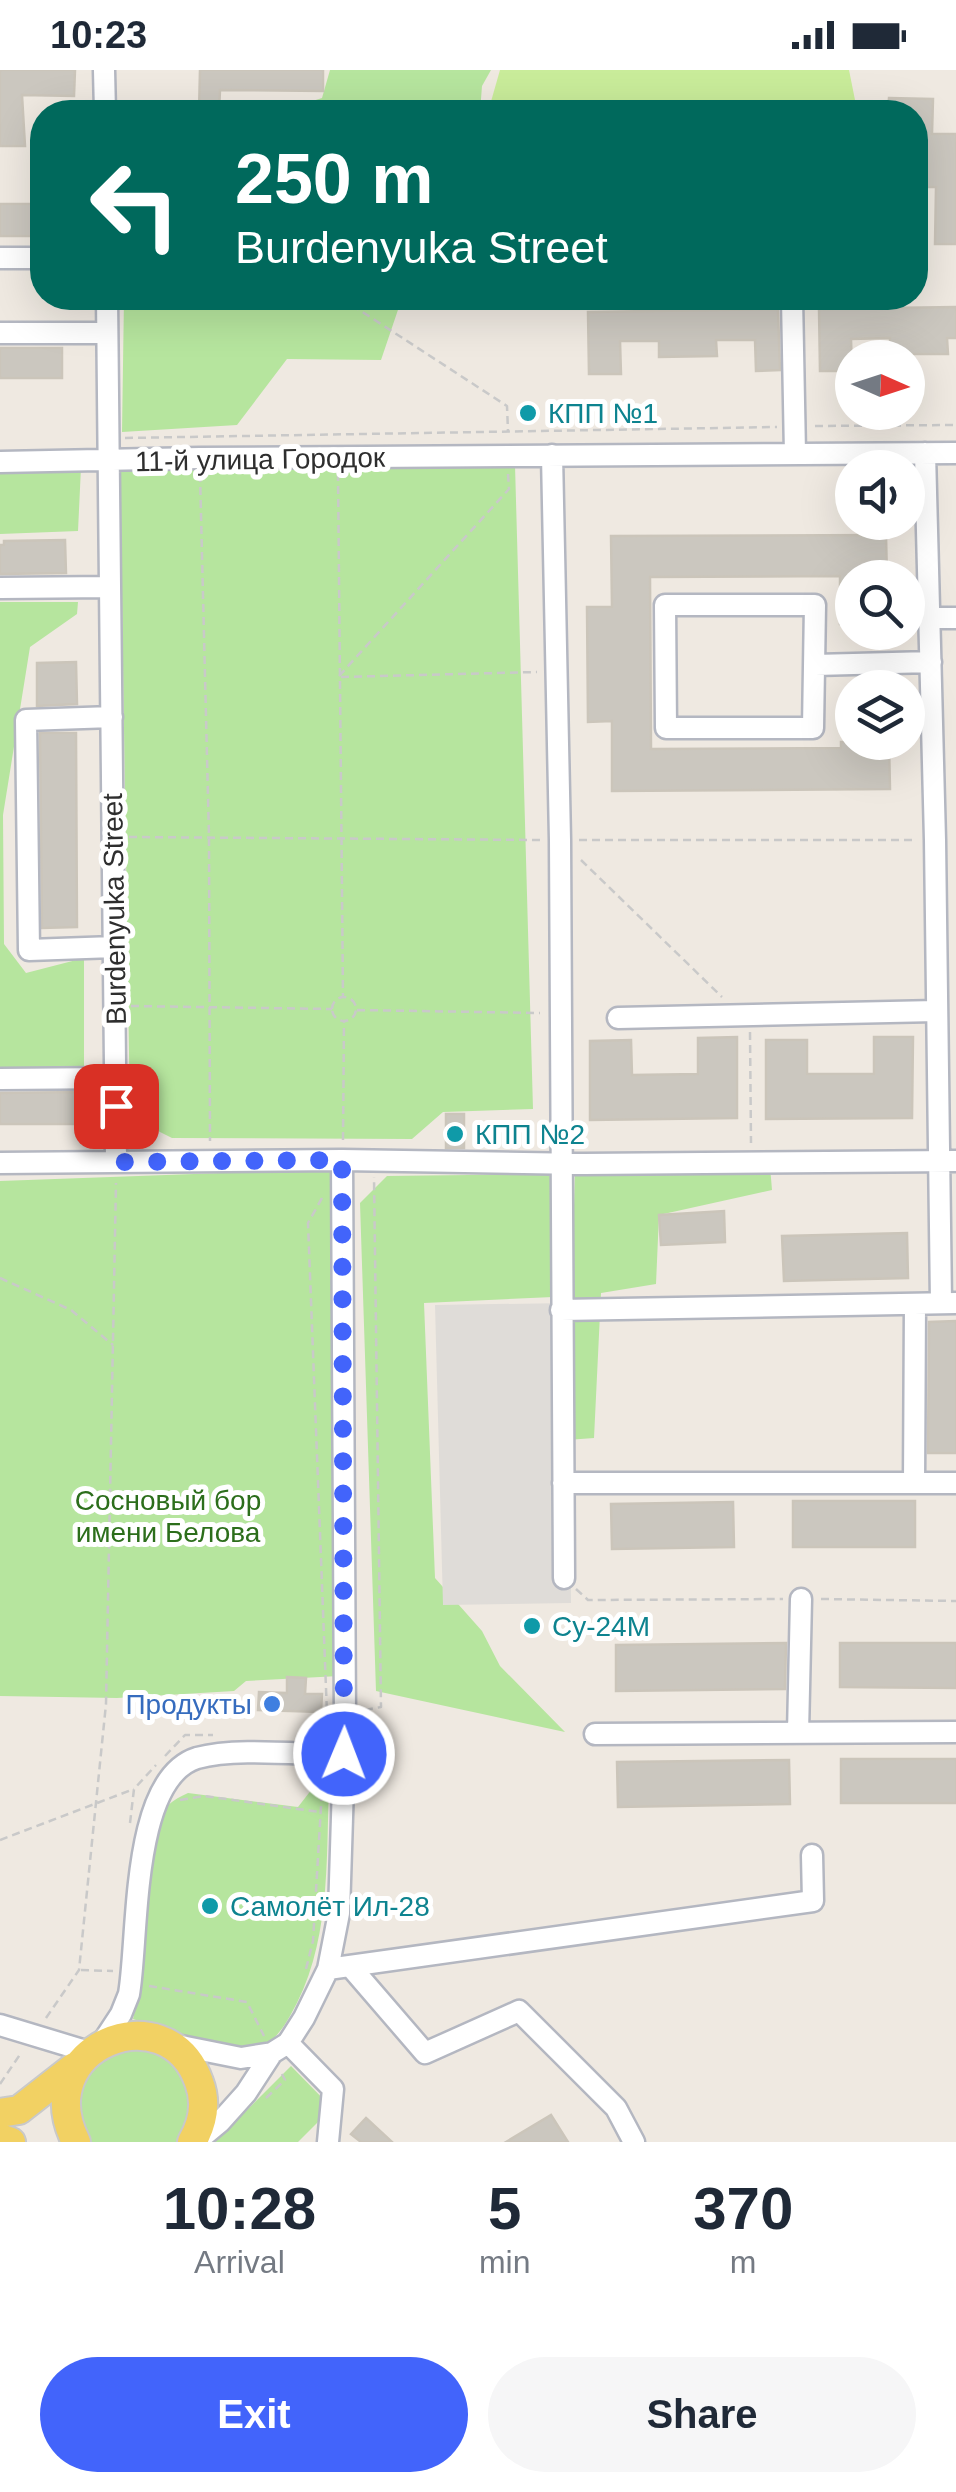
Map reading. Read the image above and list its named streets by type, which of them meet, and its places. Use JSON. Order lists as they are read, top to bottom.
{
  "streets": {
    "street": ["11-й улица Городок", "Burdenyuka Street"]
  },
  "crossings": [
    ["11-й улица Городок", "Burdenyuka Street"]
  ],
  "parks": ["Сосновый бор имени Белова"],
  "places": [
    "КПП №1",
    "КПП №2",
    "Су-24М",
    "Продукты",
    "Самолёт Ил-28"
  ],
  "north": "right",
  "page": {
    "status": "10:23",
    "turn": ["250 m", "Burdenyuka Street"],
    "eta": [
      "10:28",
      "Arrival",
      "5",
      "min",
      "370",
      "m"
    ],
    "buttons": ["Exit", "Share"]
  }
}
